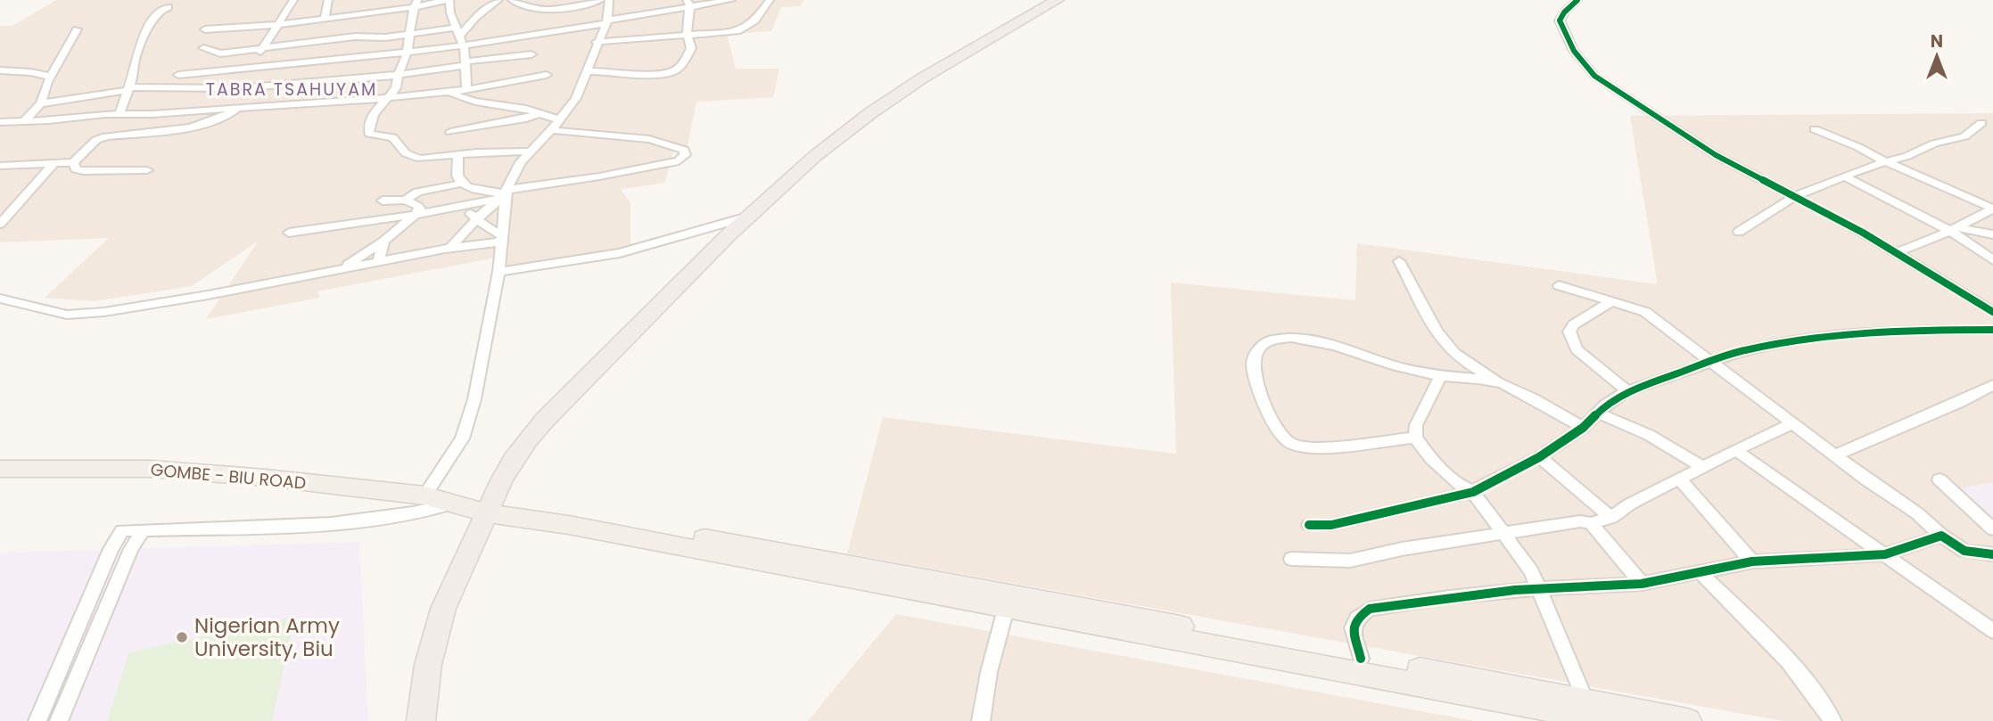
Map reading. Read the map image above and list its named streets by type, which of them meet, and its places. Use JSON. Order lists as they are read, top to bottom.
{
  "streets": {
    "main road": ["GOMBE - BIU ROAD"]
  },
  "districts": ["TABRA TSAHUYAM"],
  "places": ["Nigerian Army University, Biu"],
  "north": "top"
}
